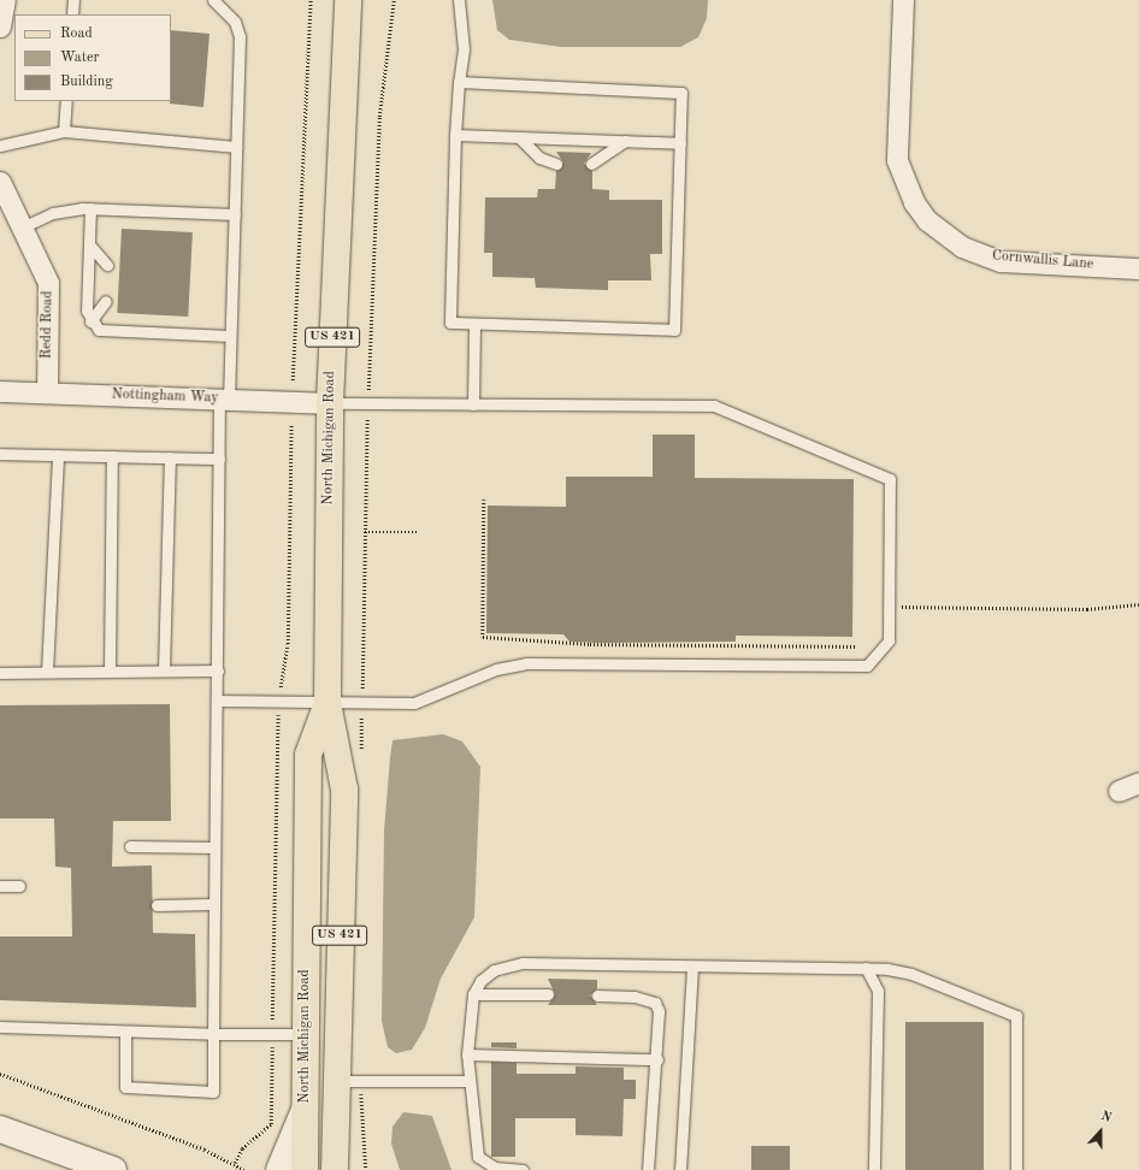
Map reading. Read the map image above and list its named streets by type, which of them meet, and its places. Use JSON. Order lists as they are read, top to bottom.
{
  "streets": {
    "main road": ["US 421", "North Michigan Road"],
    "street": ["Cornwallis Lane", "Redd Road", "Nottingham Way"]
  },
  "crossings": [
    ["Redd Road", "Nottingham Way"],
    ["Nottingham Way", "North Michigan Road"]
  ],
  "legend": ["Road", "Water", "Building"],
  "north": "top"
}
